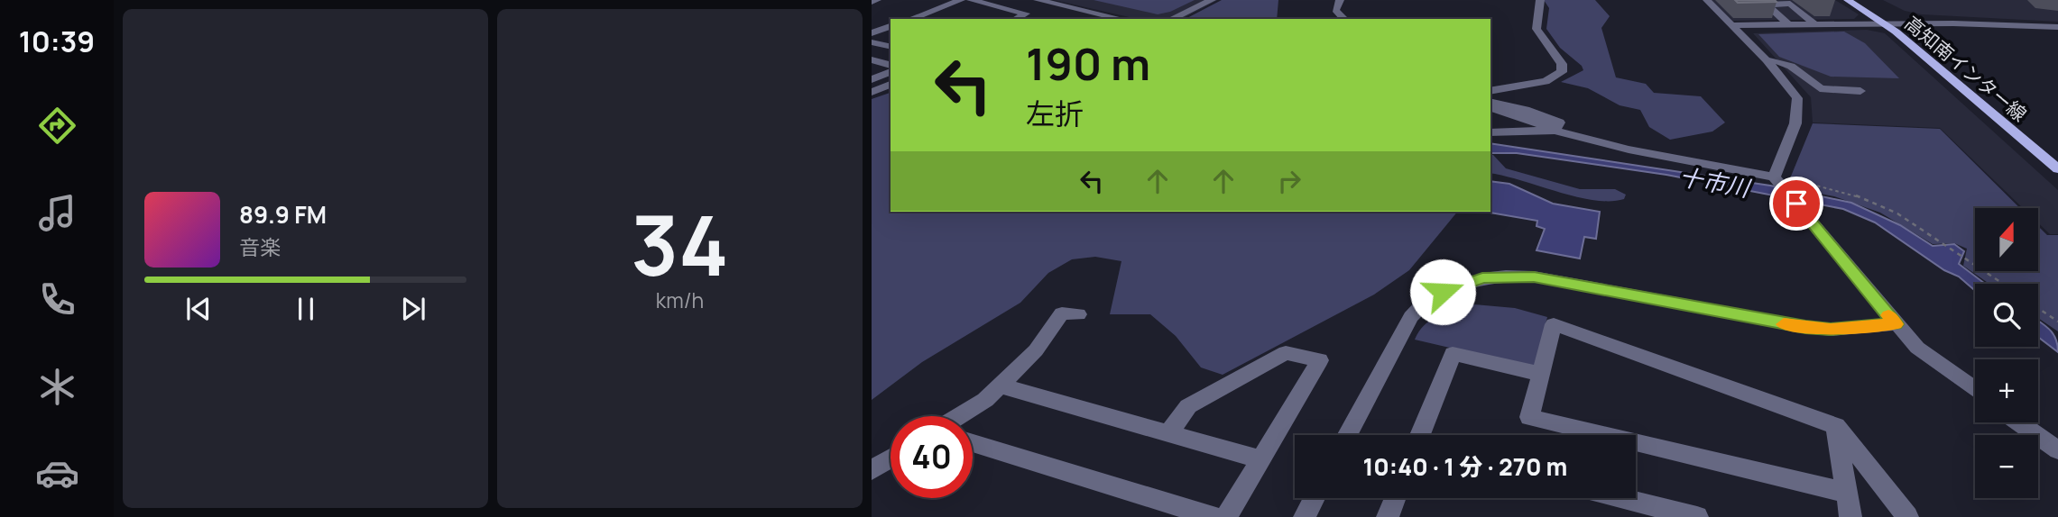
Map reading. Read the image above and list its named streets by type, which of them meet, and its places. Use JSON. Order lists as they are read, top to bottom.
{
  "streets": {
    "main road": ["高知南インター線"]
  },
  "water": ["十市川"],
  "north": "top",
  "page": {
    "tabs": "10:39",
    "tile": ["34", "km/h"],
    "turn": ["190 m", "左折"],
    "song": ["89.9 FM", "音楽"],
    "map_buttons": ["+", "−"],
    "limit": "40",
    "trip": "10:40 · 1 分 · 270 m"
  }
}
